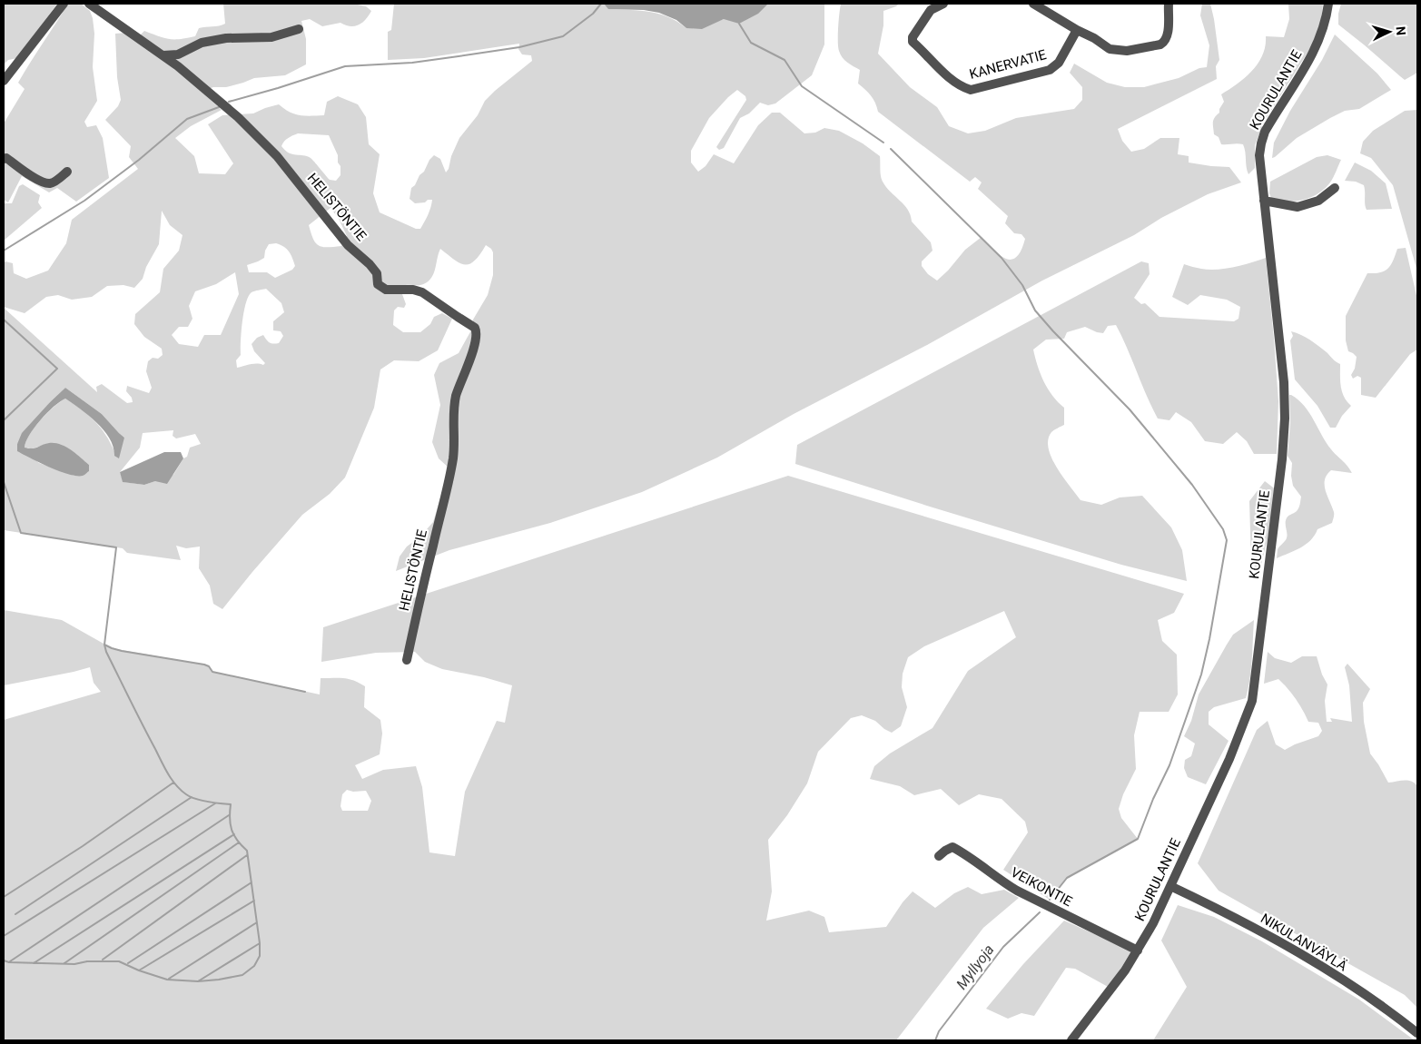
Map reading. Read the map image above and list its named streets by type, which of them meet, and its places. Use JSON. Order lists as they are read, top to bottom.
{
  "streets": {
    "street": [
      "KANERVATIE",
      "KOURULANTIE",
      "HELISTÖNTIE",
      "VEIKONTIE",
      "NIKULANVÄYLÄ"
    ]
  },
  "crossings": [
    ["KOURULANTIE", "VEIKONTIE"],
    ["KOURULANTIE", "NIKULANVÄYLÄ"]
  ],
  "water": ["Myllyoja"],
  "north": "right"
}
